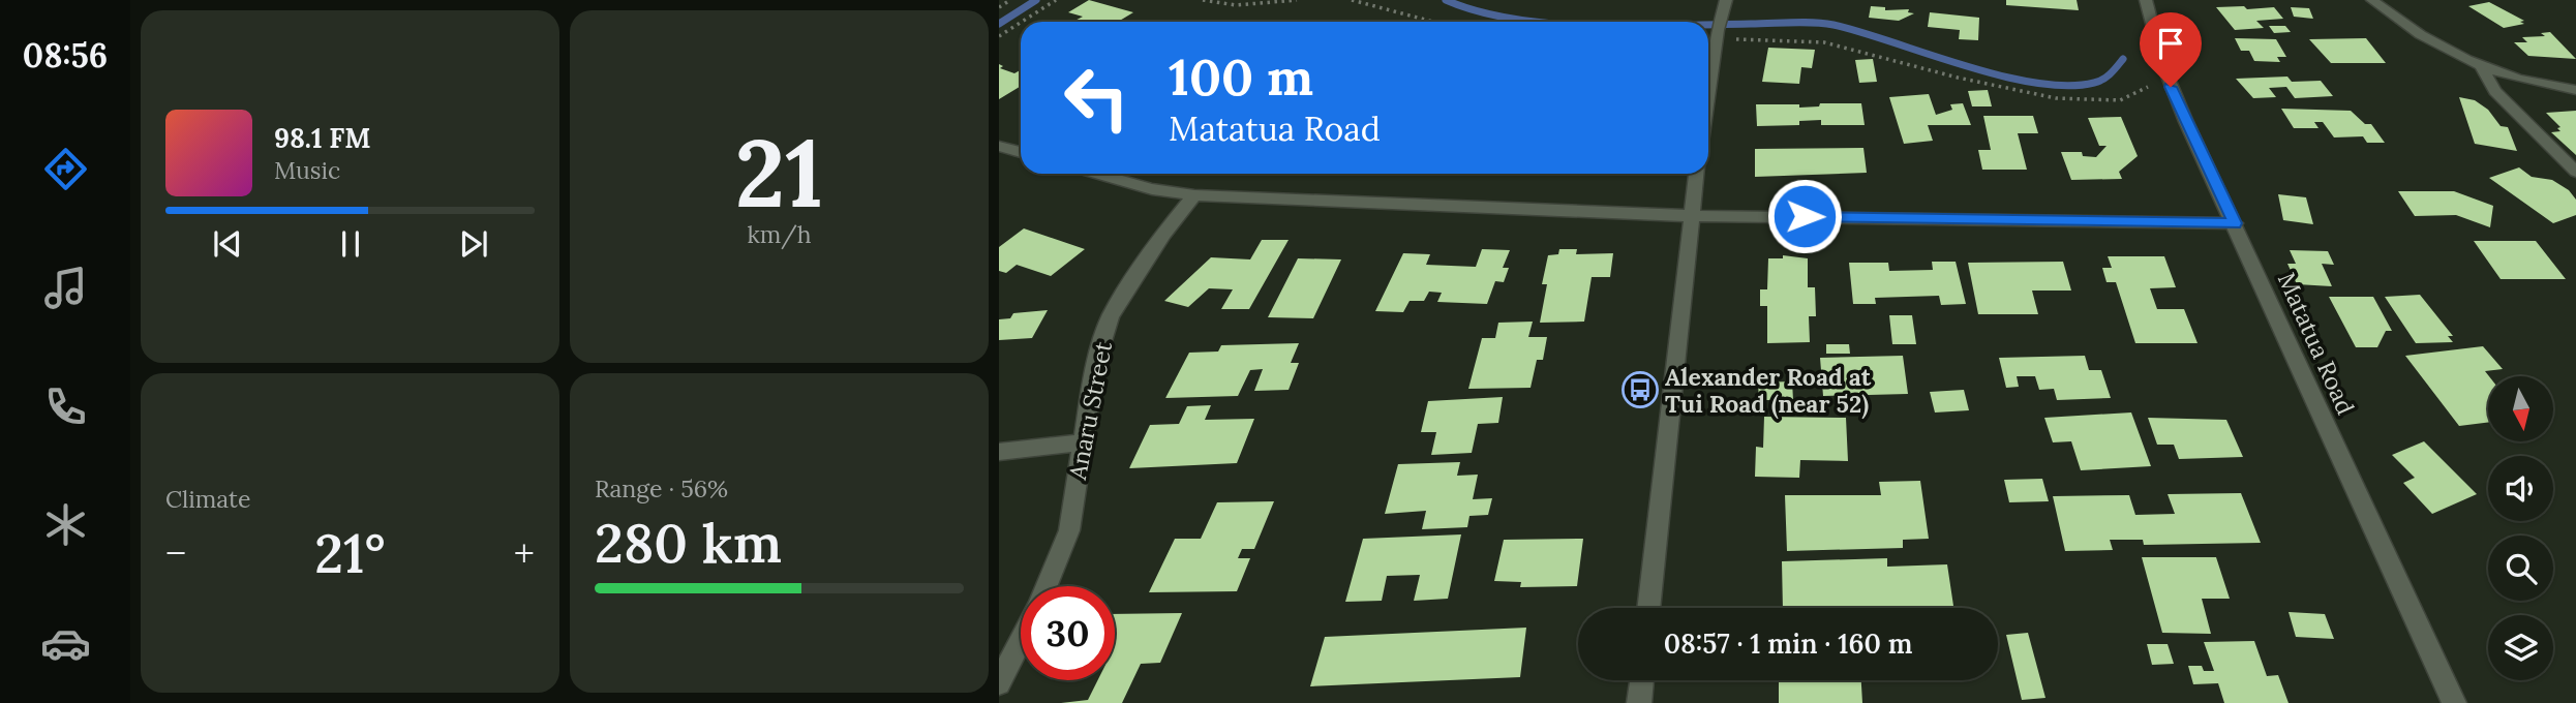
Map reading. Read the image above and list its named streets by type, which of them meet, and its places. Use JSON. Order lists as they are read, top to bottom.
{
  "streets": {
    "street": ["Matatua Road", "Anaru Street"]
  },
  "places": {
    "bus stop": ["Alexander Road at Tui Road (near 52)"]
  },
  "north": "bottom",
  "page": {
    "tabs": "08:56",
    "tile": [
      ["21", "km/h"],
      "Climate",
      ["Range · 56%", "280 km"]
    ],
    "turn": ["100 m", "Matatua Road"],
    "song": ["98.1 FM", "Music"],
    "heat": ["−", "21°", "+"],
    "limit": "30",
    "trip": "08:57 · 1 min · 160 m"
  }
}
